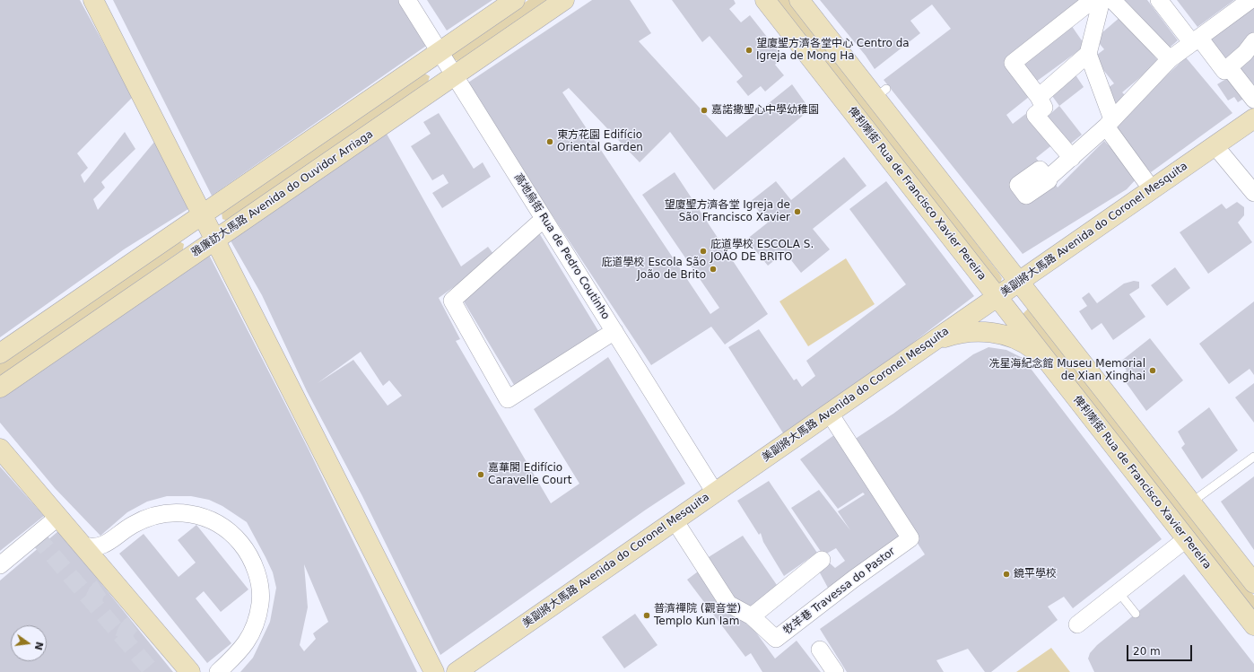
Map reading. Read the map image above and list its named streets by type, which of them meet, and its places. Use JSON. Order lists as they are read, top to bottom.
{
  "streets": {
    "street": [
      "雅廉訪大馬路 Avenida do Ouvidor Arriaga",
      "俾利喇街 Rua de Francisco Xavier Pereira",
      "美副將大馬路 Avenida do Coronel Mesquita",
      "高地烏街 Rua de Pedro Coutinho",
      "牧羊巷 Travessa do Pastor"
    ]
  },
  "crossings": [
    ["雅廉訪大馬路 Avenida do Ouvidor Arriaga", "高地烏街 Rua de Pedro Coutinho"],
    ["俾利喇街 Rua de Francisco Xavier Pereira", "美副將大馬路 Avenida do Coronel Mesquita"],
    ["美副將大馬路 Avenida do Coronel Mesquita", "高地烏街 Rua de Pedro Coutinho"],
    ["美副將大馬路 Avenida do Coronel Mesquita", "牧羊巷 Travessa do Pastor"]
  ],
  "places": [
    "望廈聖方濟各堂中心 Centro da Igreja de Mong Ha",
    "嘉諾撒聖心中學幼稚園",
    "東方花園 Edifício Oriental Garden",
    "望廈聖方濟各堂 Igreja de São Francisco Xavier",
    "庇道學校 ESCOLA S. JOÃO DE BRITO",
    "庇道學校 Escola São João de Brito",
    "冼星海紀念館 Museu Memorial de Xian Xinghai",
    "嘉華閣 Edifício Caravelle Court",
    "鏡平學校",
    "普濟禪院 (觀音堂) Templo Kun Iam"
  ],
  "scale_bar": "20 m",
  "north": "right"
}
